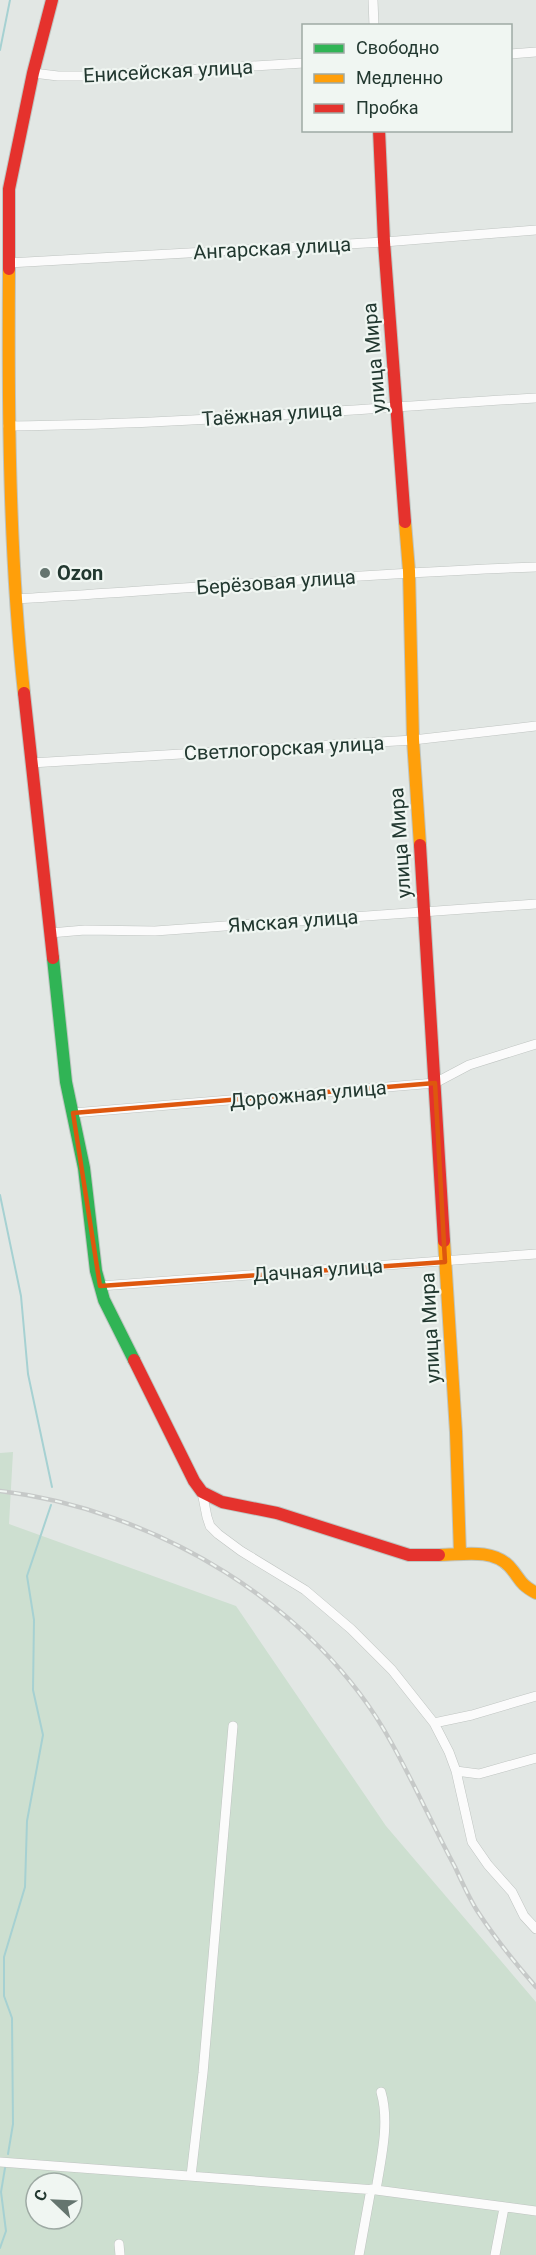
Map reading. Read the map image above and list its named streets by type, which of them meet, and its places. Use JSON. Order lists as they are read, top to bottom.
{
  "streets": {
    "street": [
      "Енисейская улица",
      "Ангарская улица",
      "улица Мира",
      "Таёжная улица",
      "Берёзовая улица",
      "Светлогорская улица",
      "Ямская улица",
      "Дорожная улица",
      "Дачная улица"
    ]
  },
  "crossings": [
    ["Ангарская улица", "улица Мира"],
    ["улица Мира", "Таёжная улица"],
    ["улица Мира", "Берёзовая улица"],
    ["улица Мира", "Светлогорская улица"],
    ["улица Мира", "Ямская улица"],
    ["улица Мира", "Дорожная улица"],
    ["улица Мира", "Дачная улица"]
  ],
  "places": ["Ozon"],
  "legend": ["Свободно", "Медленно", "Пробка"],
  "north": "top left"
}
